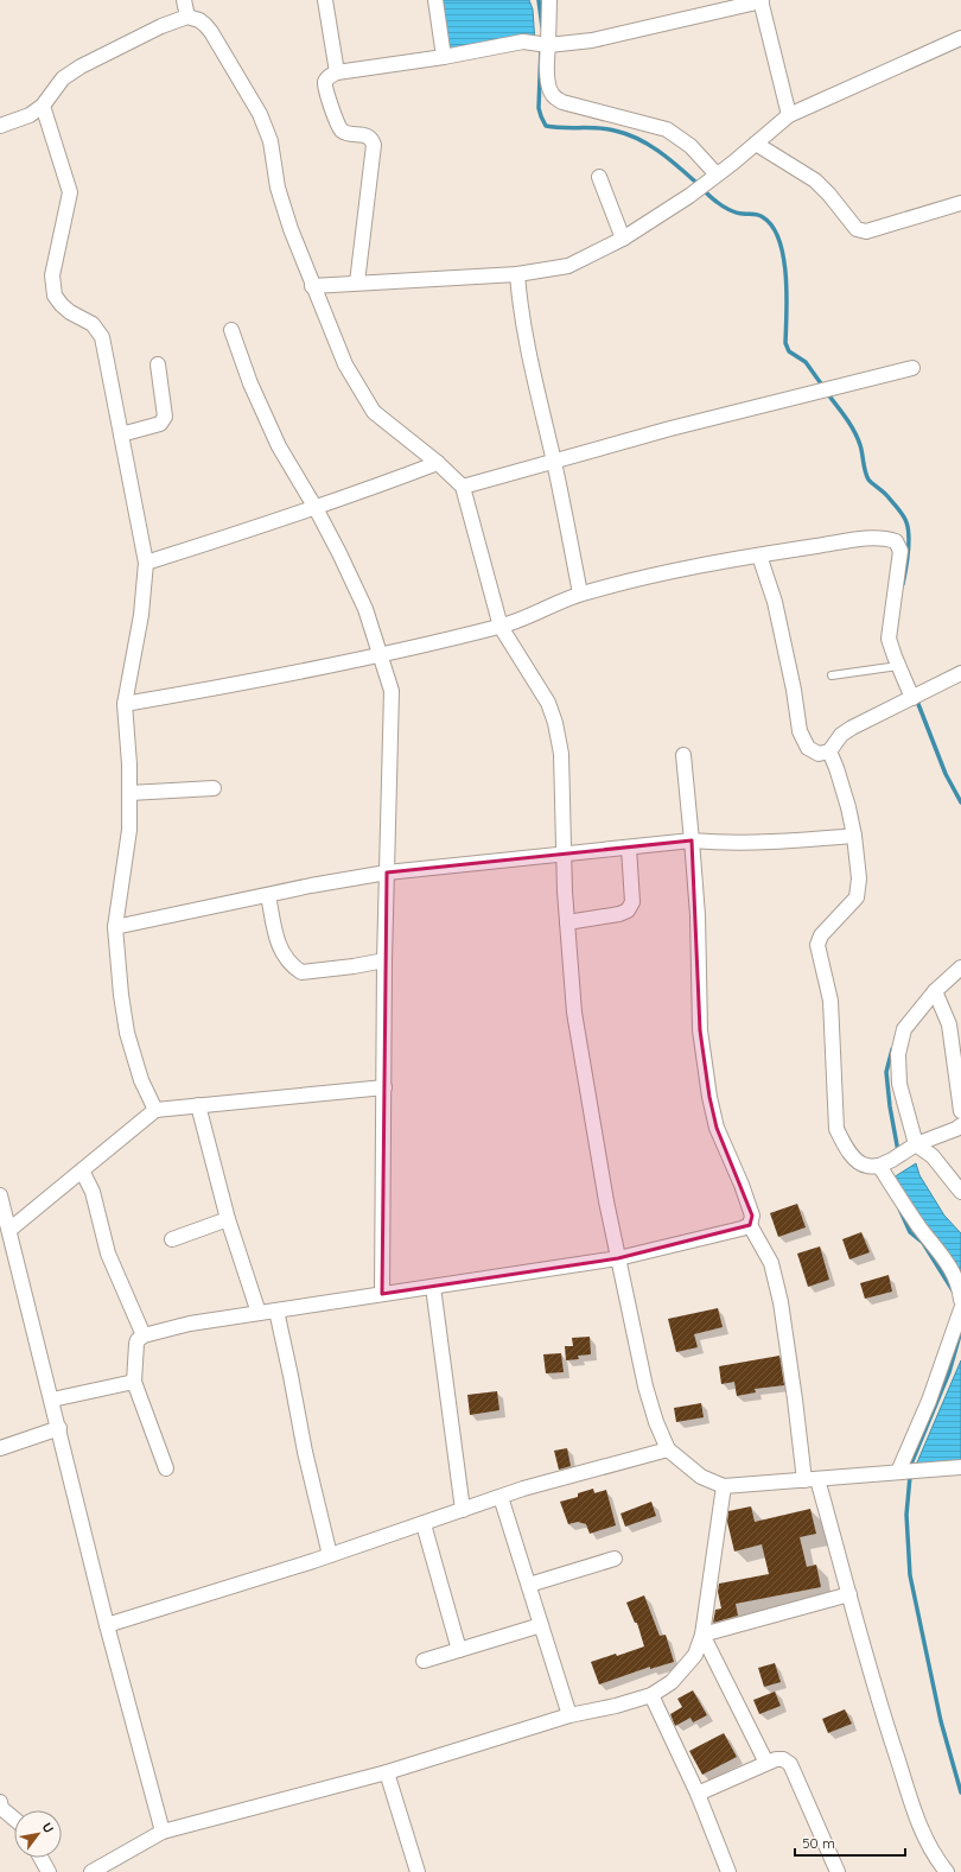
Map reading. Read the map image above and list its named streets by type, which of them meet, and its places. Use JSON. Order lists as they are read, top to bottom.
{
  "scale_bar": "50 m",
  "north": "top right"
}
